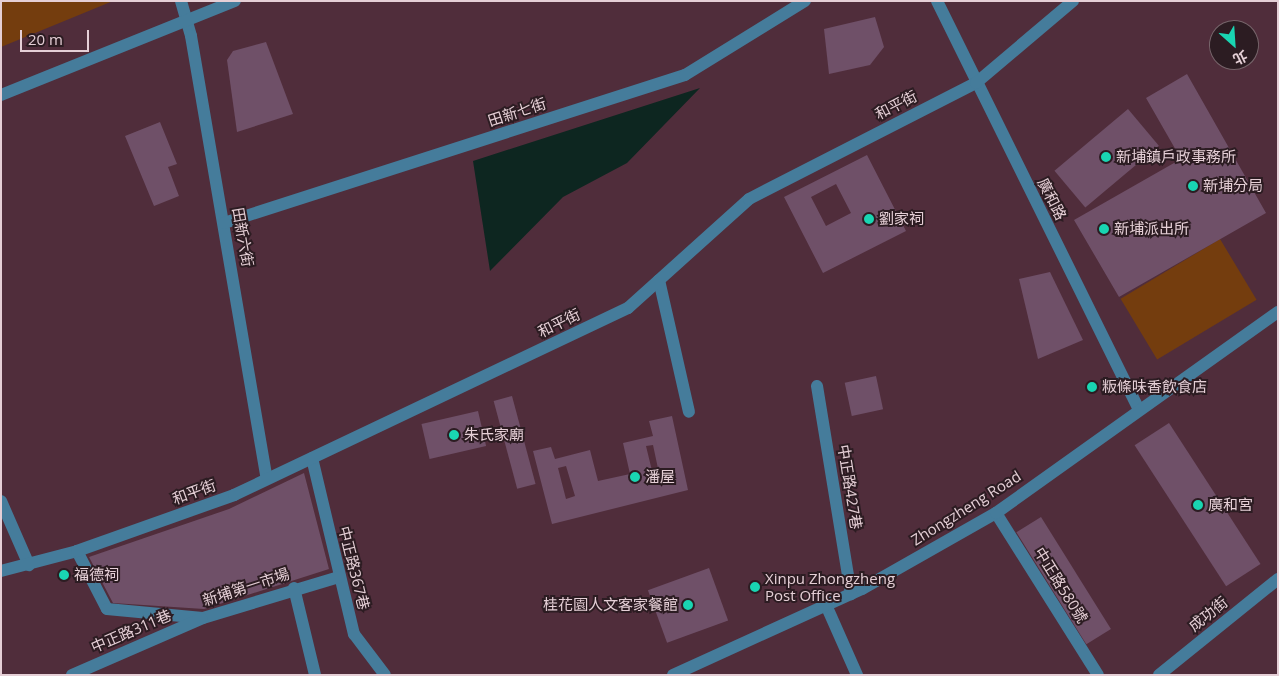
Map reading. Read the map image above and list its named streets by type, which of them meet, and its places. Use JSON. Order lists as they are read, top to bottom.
{
  "streets": {
    "street": [
      "和平街",
      "田新七街",
      "廣和路",
      "田新六街",
      "中正路427巷",
      "Zhongzheng Road",
      "中正路367巷",
      "中正路580號",
      "新埔第一市場",
      "成功街",
      "中正路311巷"
    ]
  },
  "crossings": [
    ["和平街", "廣和路"],
    ["和平街", "田新六街"],
    ["和平街", "中正路367巷"],
    ["和平街", "新埔第一市場"],
    ["田新七街", "田新六街"],
    ["廣和路", "Zhongzheng Road"],
    ["中正路427巷", "Zhongzheng Road"],
    ["Zhongzheng Road", "中正路580號"],
    ["中正路367巷", "新埔第一市場"],
    ["新埔第一市場", "中正路311巷"]
  ],
  "places": [
    "新埔鎮戶政事務所",
    "新埔分局",
    "劉家祠",
    "新埔派出所",
    "粄條味香飲食店",
    "朱氏家廟",
    "潘屋",
    "廣和宮",
    "福德祠",
    "Xinpu Zhongzheng Post Office",
    "桂花園人文客家餐館"
  ],
  "scale_bar": "20 m",
  "north": "bottom right"
}
